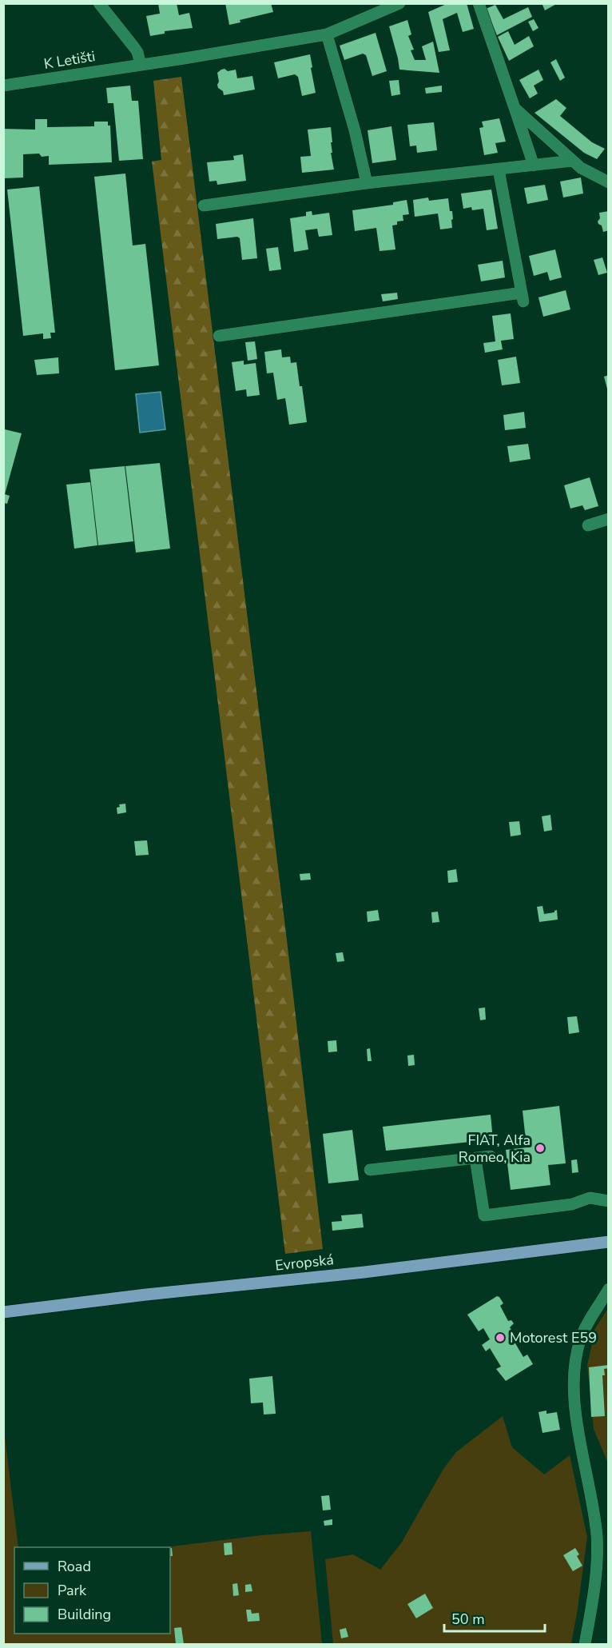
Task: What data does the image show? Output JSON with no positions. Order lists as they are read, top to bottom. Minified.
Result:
{"streets":{"main road":["Evropská"],"street":["K Letišti"]},"places":["FIAT, Alfa Romeo, Kia","Motorest E59"],"legend":["Road","Park","Building"],"scale_bar":"50 m"}
